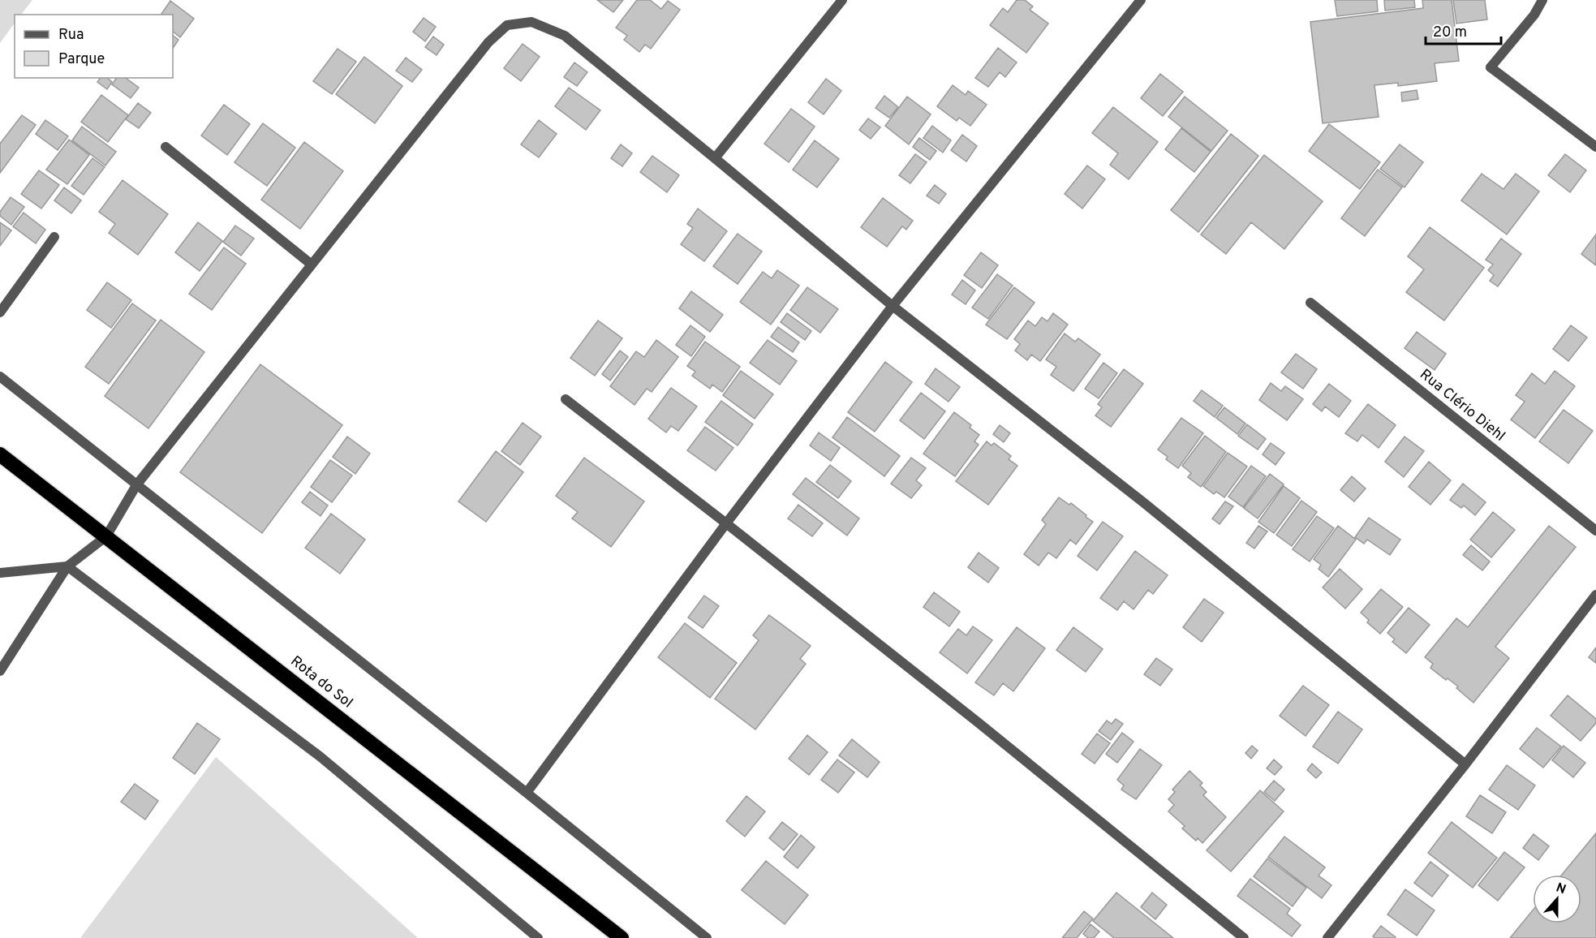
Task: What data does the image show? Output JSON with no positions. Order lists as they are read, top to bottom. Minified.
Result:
{"streets":{"highway":["Rota do Sol"],"street":["Rua Clério Diehl"]},"legend":["Rua","Parque"],"scale_bar":"20 m","north":"top"}
